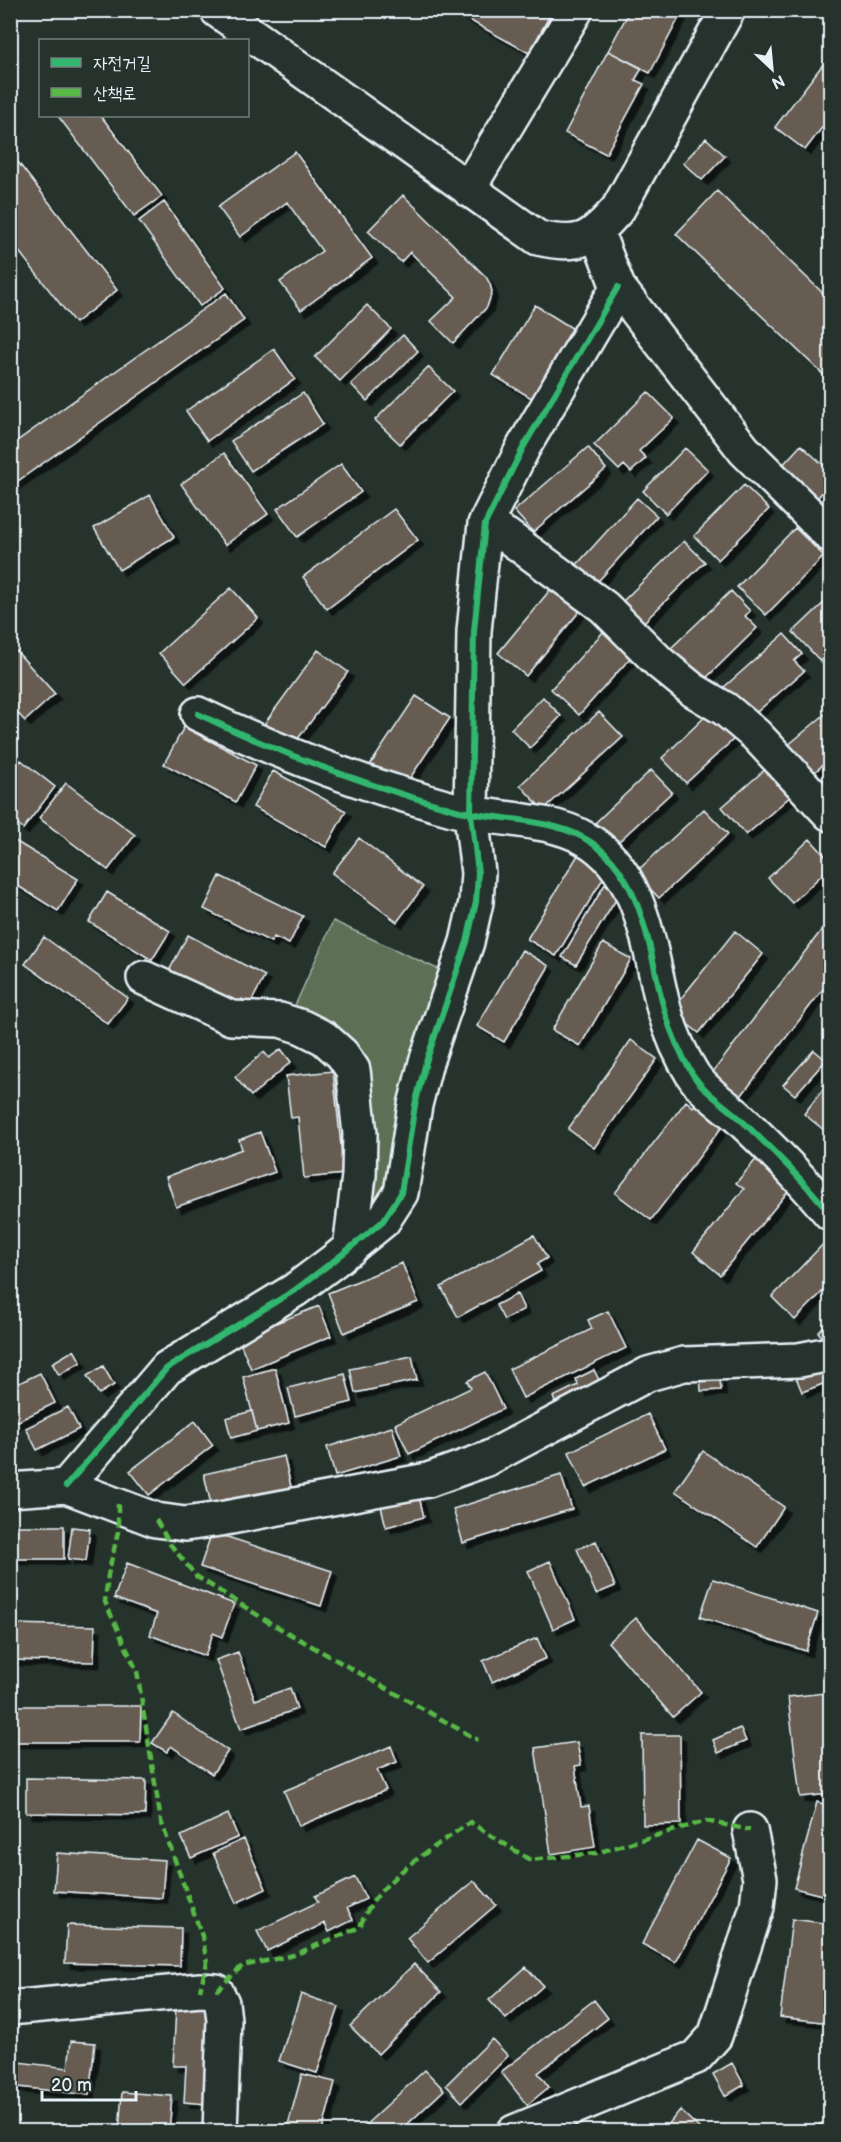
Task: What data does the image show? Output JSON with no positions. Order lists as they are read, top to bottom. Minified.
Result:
{"legend":["자전거길","산책로"],"scale_bar":"20 m","north":"bottom right"}
